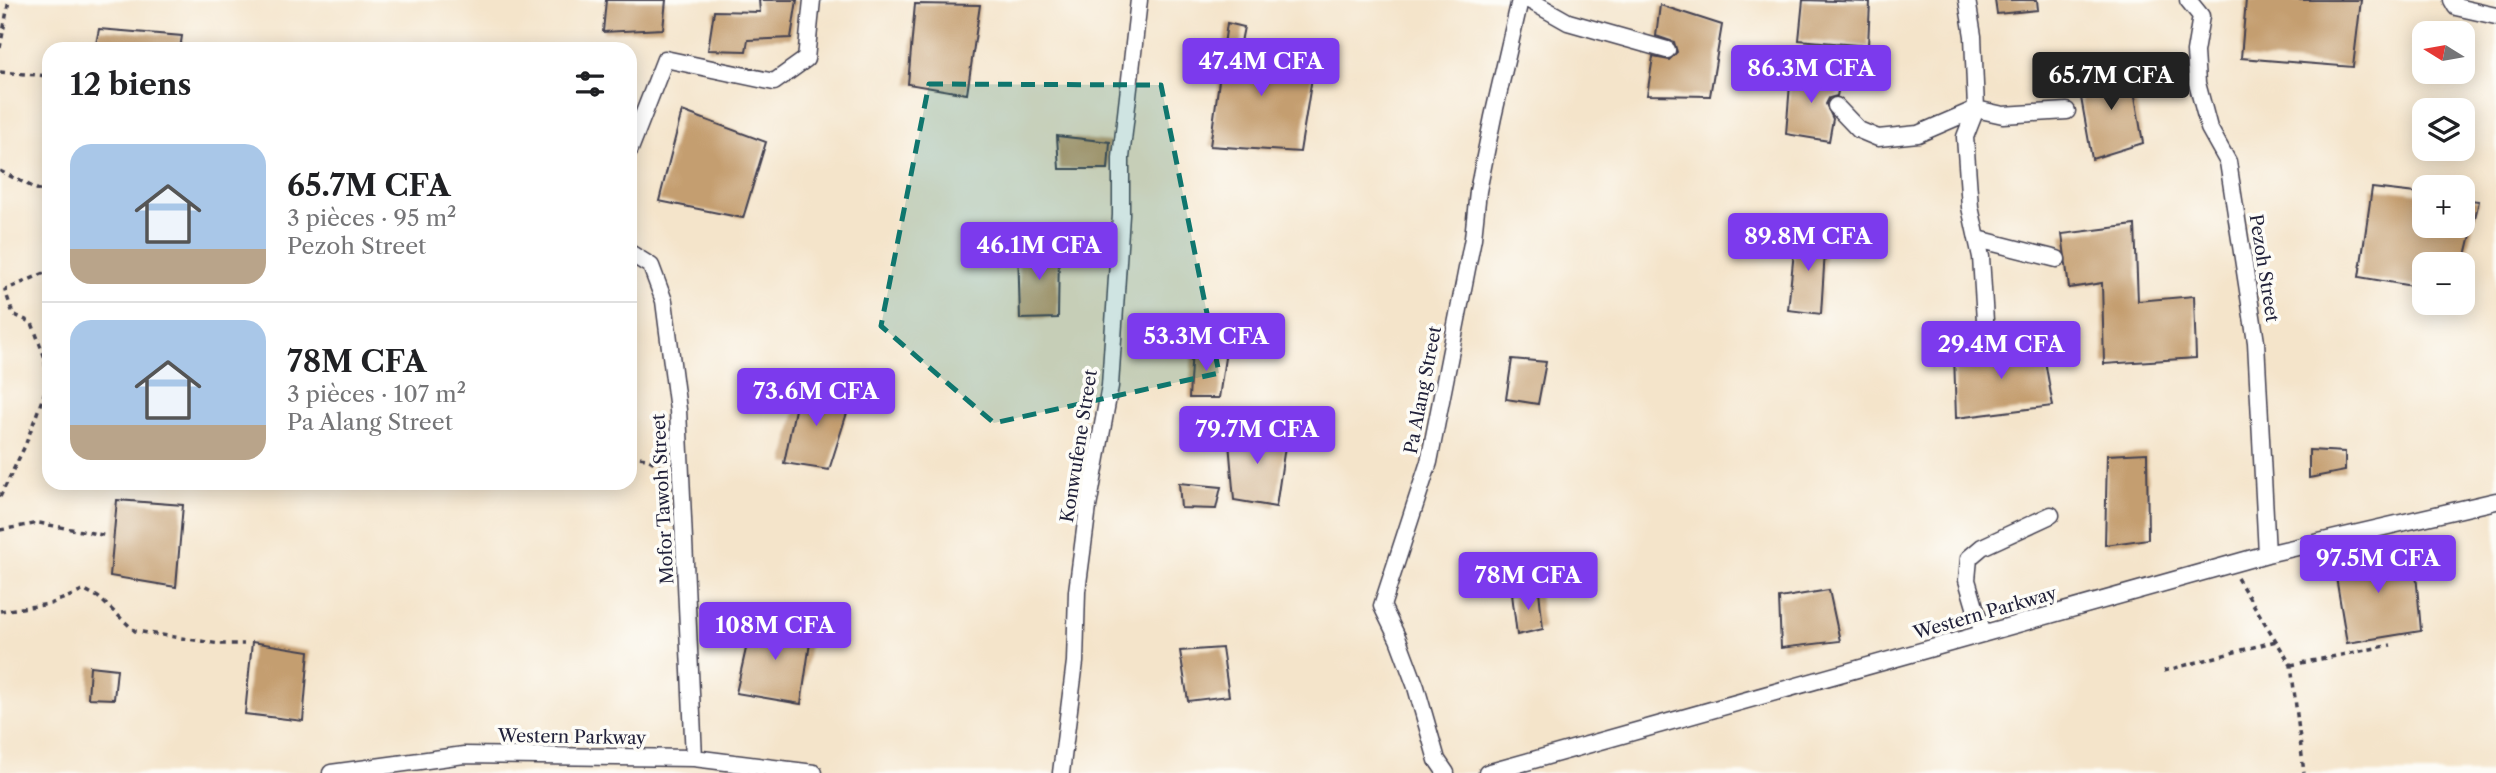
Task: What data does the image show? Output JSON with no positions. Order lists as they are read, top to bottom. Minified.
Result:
{"streets":{"street":["Pezoh Street","Pa Alang Street","Konwufene Street","Mofor Tawoh Street","Western Parkway"]},"crossings":[["Pezoh Street","Western Parkway"],["Mofor Tawoh Street","Western Parkway"]],"north":"left","page":{"map_buttons":["+","−"],"price":["47.4M CFA","86.3M CFA","65.7M CFA","89.8M CFA","46.1M CFA","53.3M CFA","29.4M CFA","73.6M CFA","79.7M CFA","97.5M CFA","78M CFA","108M CFA"],"heading":"12 biens","list":[{"name":"65.7M CFA","note":"3 pièces · 95 m² · Pezoh Street"},{"name":"78M CFA","note":"3 pièces · 107 m² · Pa Alang Street"}]}}
